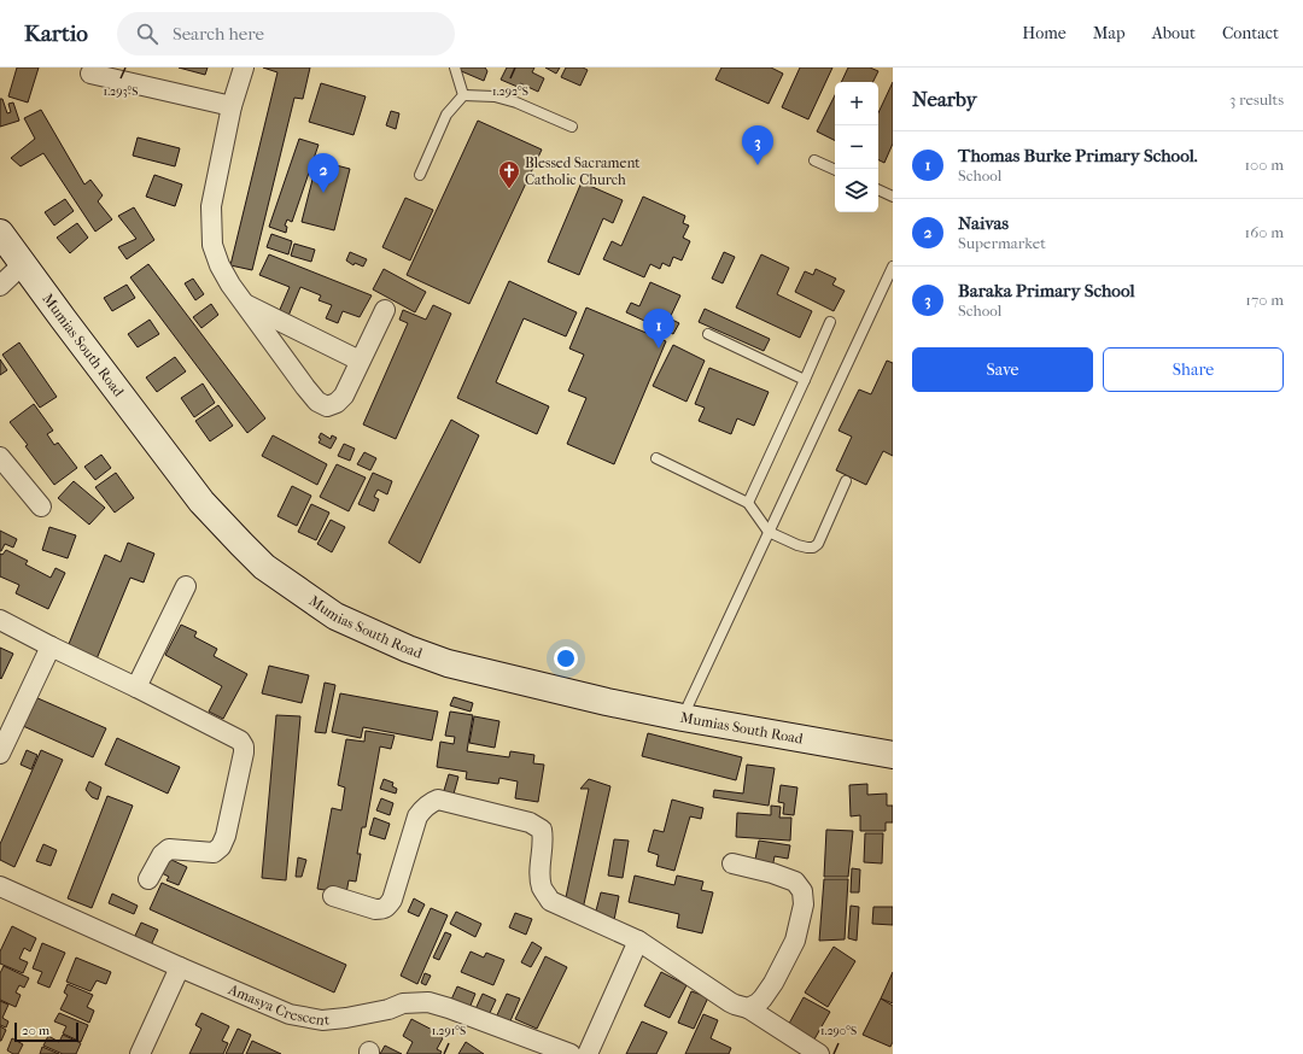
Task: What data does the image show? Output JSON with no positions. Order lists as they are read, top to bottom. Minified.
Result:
{"streets":{"main road":["Mumias South Road"],"street":["Amasya Crescent"]},"places":{"church":["Blessed Sacrament Catholic Church"]},"scale_bar":"20 m","page":{"header":"Kartio","search":"Search here","nav":["Home","Map","About","Contact"],"heading":["Nearby","3 results"],"map_buttons":["+","−"],"pins":["3","2","1"],"list":[{"mark":"1","name":"Thomas Burke Primary School.","note":"School","value":"100 m"},{"mark":"2","name":"Naivas","note":"Supermarket","value":"160 m"},{"mark":"3","name":"Baraka Primary School","note":"School","value":"170 m"}],"buttons":["Save","Share"],"scale":"20 m"},"coordinates":["1.293°S","1.292°S","1.290°S","1.291°S"]}
